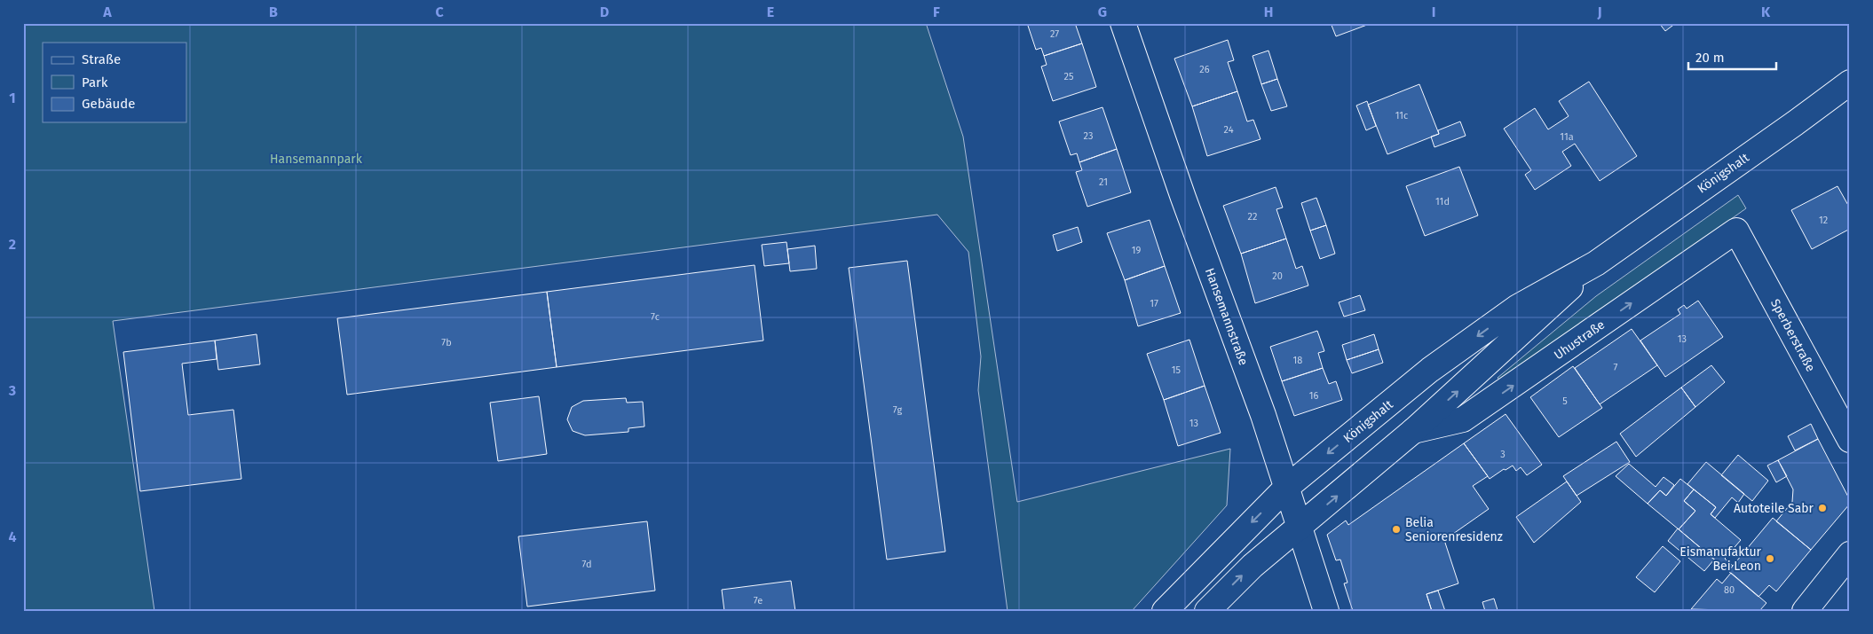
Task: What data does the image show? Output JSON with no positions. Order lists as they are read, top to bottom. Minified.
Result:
{"streets":{"main road":["Königshalt","Hansemannstraße","Sperberstraße","Uhustraße"]},"crossings":[["Königshalt","Hansemannstraße"],["Königshalt","Uhustraße"],["Sperberstraße","Uhustraße"]],"one_way":["Uhustraße"],"parks":["Hansemannpark"],"places":["Autoteile Sabr","Belia Seniorenresidenz","Eismanufaktur Bei Leon"],"house_numbers":["27","26","25","11c","24","23","11a","21","11d","22","12","19","20","17","7c","13","7b","18","7","15","16","5","7g","13","3","7d","80","7e"],"legend":["Straße","Park","Gebäude"],"scale_bar":"20 m","grid":{"columns":["A","B","C","D","E","F","G","H","I","J","K"],"rows":["1","2","3","4"]}}
